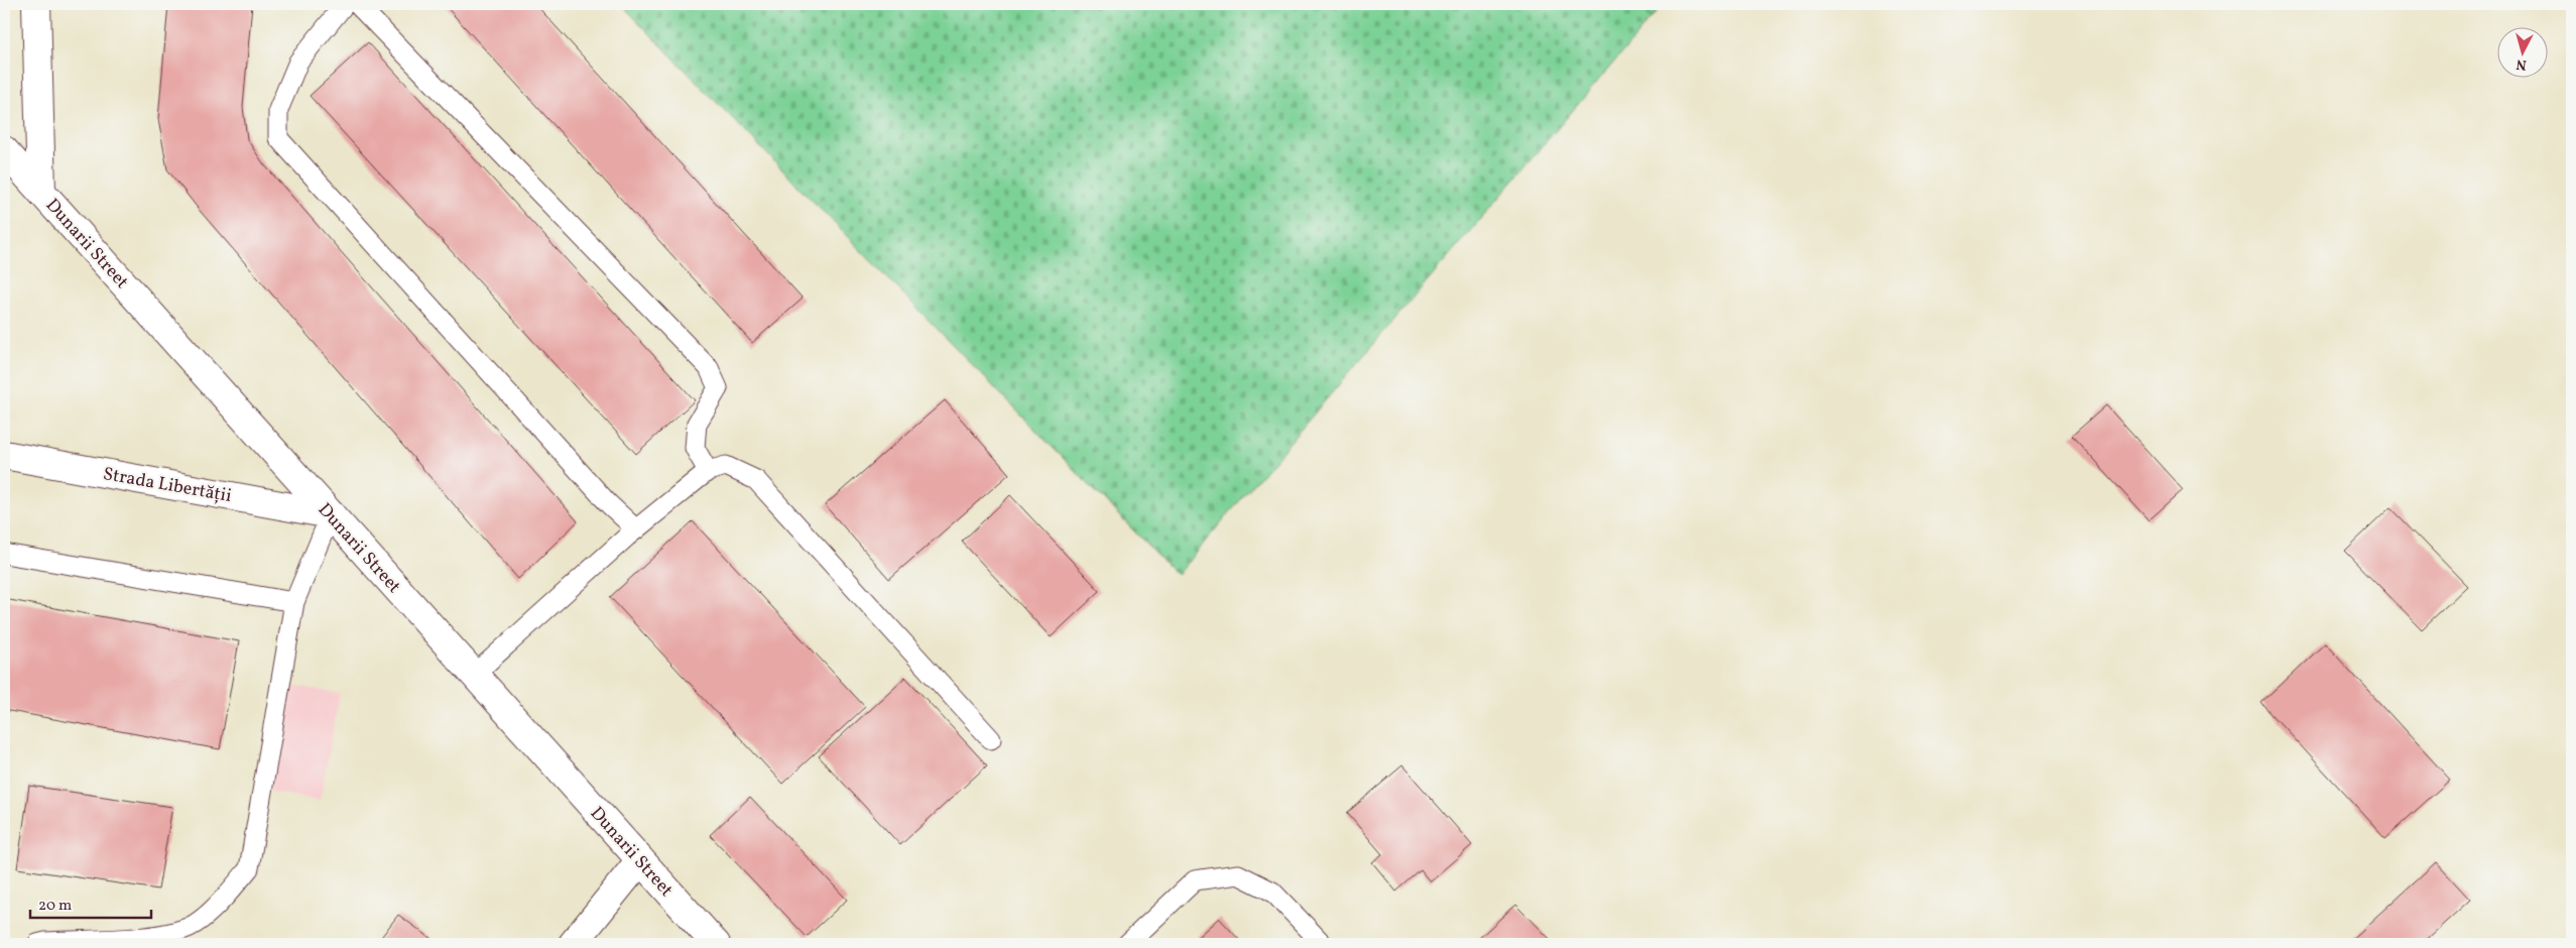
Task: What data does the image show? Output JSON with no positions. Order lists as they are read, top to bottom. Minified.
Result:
{"streets":{"main road":["Dunarii Street","Strada Libertății"]},"crossings":[["Dunarii Street","Strada Libertății"]],"scale_bar":"20 m","north":"bottom"}
